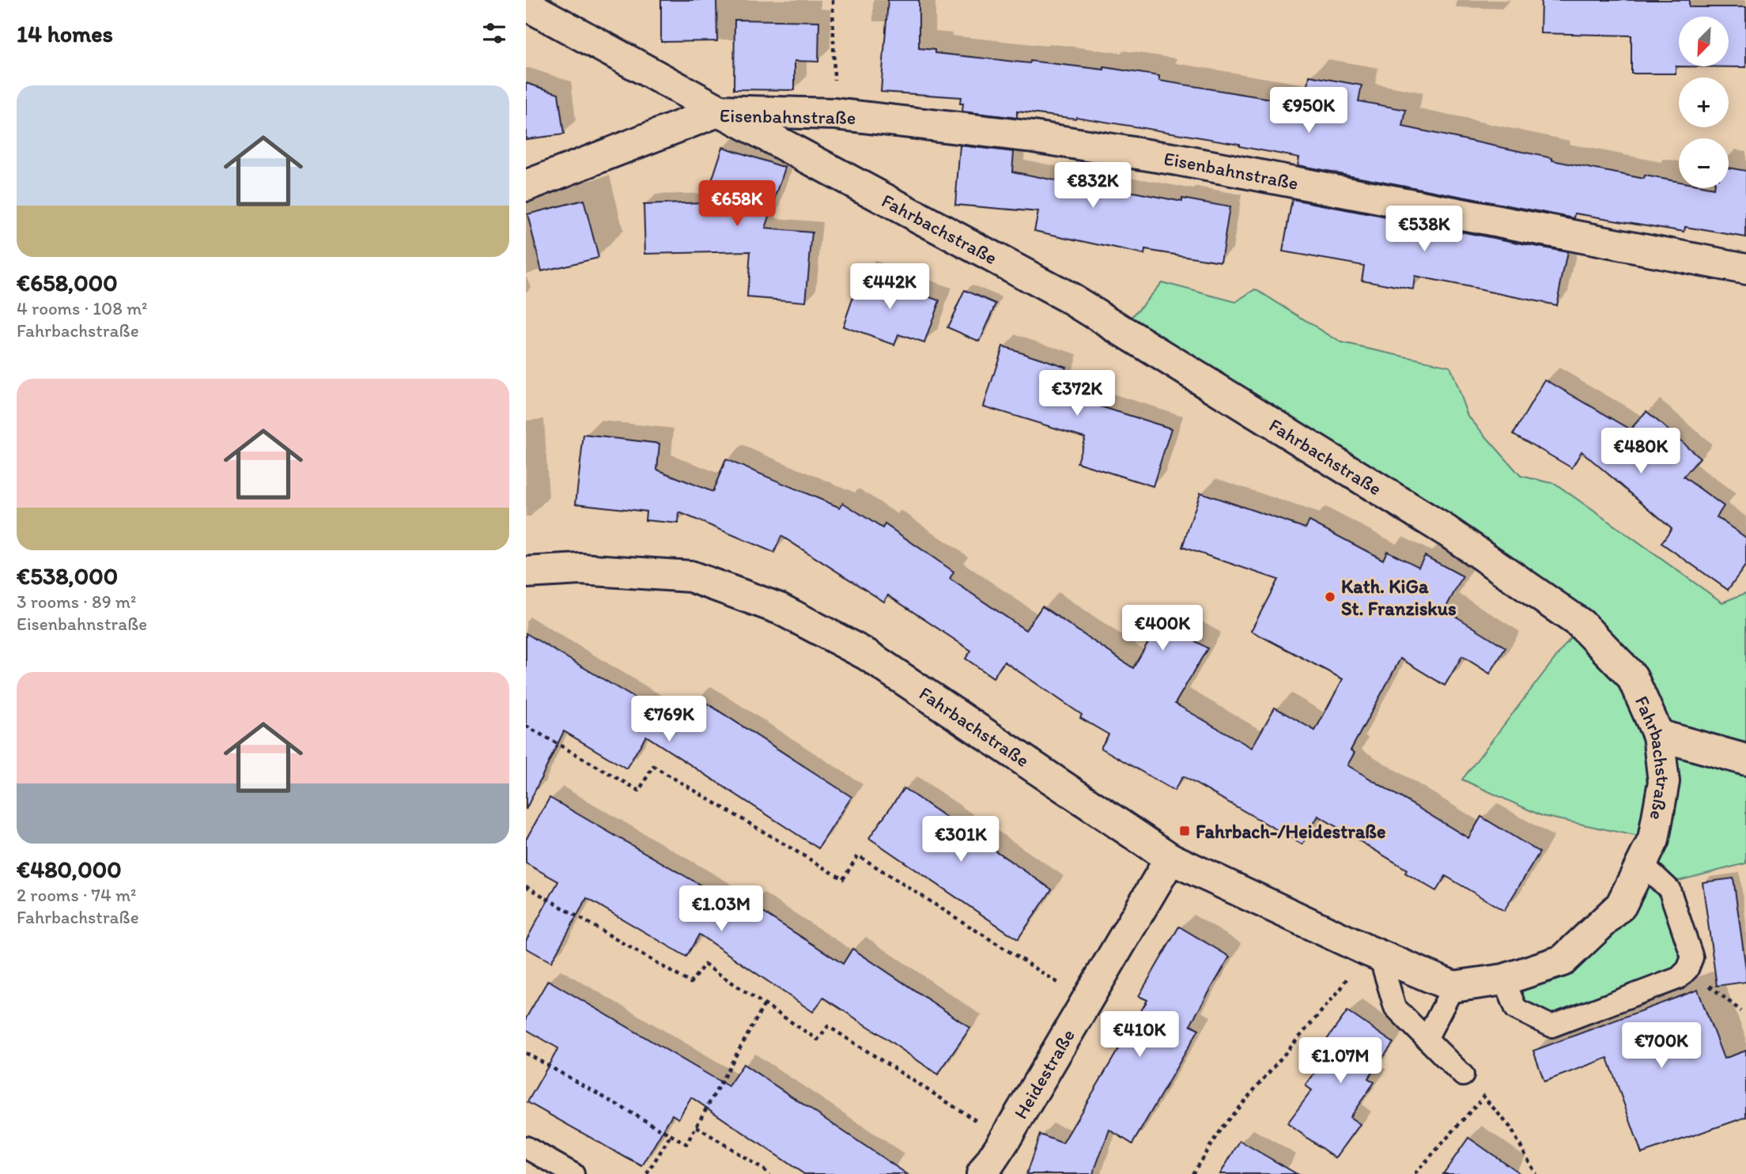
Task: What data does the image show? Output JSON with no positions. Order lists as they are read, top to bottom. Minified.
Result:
{"streets":{"street":["Eisenbahnstraße","Fahrbachstraße","Heidestraße"]},"crossings":[["Eisenbahnstraße","Fahrbachstraße"],["Fahrbachstraße","Heidestraße"]],"places":{"other":["Kath. KiGa St. Franziskus"],"transit":["Fahrbach-/Heidestraße"]},"north":"bottom left","page":{"heading":"14 homes","map_buttons":["+","−"],"list":[{"name":"€658,000","note":"4 rooms · 108 m² · Fahrbachstraße"},{"name":"€538,000","note":"3 rooms · 89 m² · Eisenbahnstraße"},{"name":"€480,000","note":"2 rooms · 74 m² · Fahrbachstraße"}],"price":["€950K","€832K","€658K","€538K","€442K","€372K","€480K","€400K","€769K","€301K","€1.03M","€410K","€700K","€1.07M"]}}
